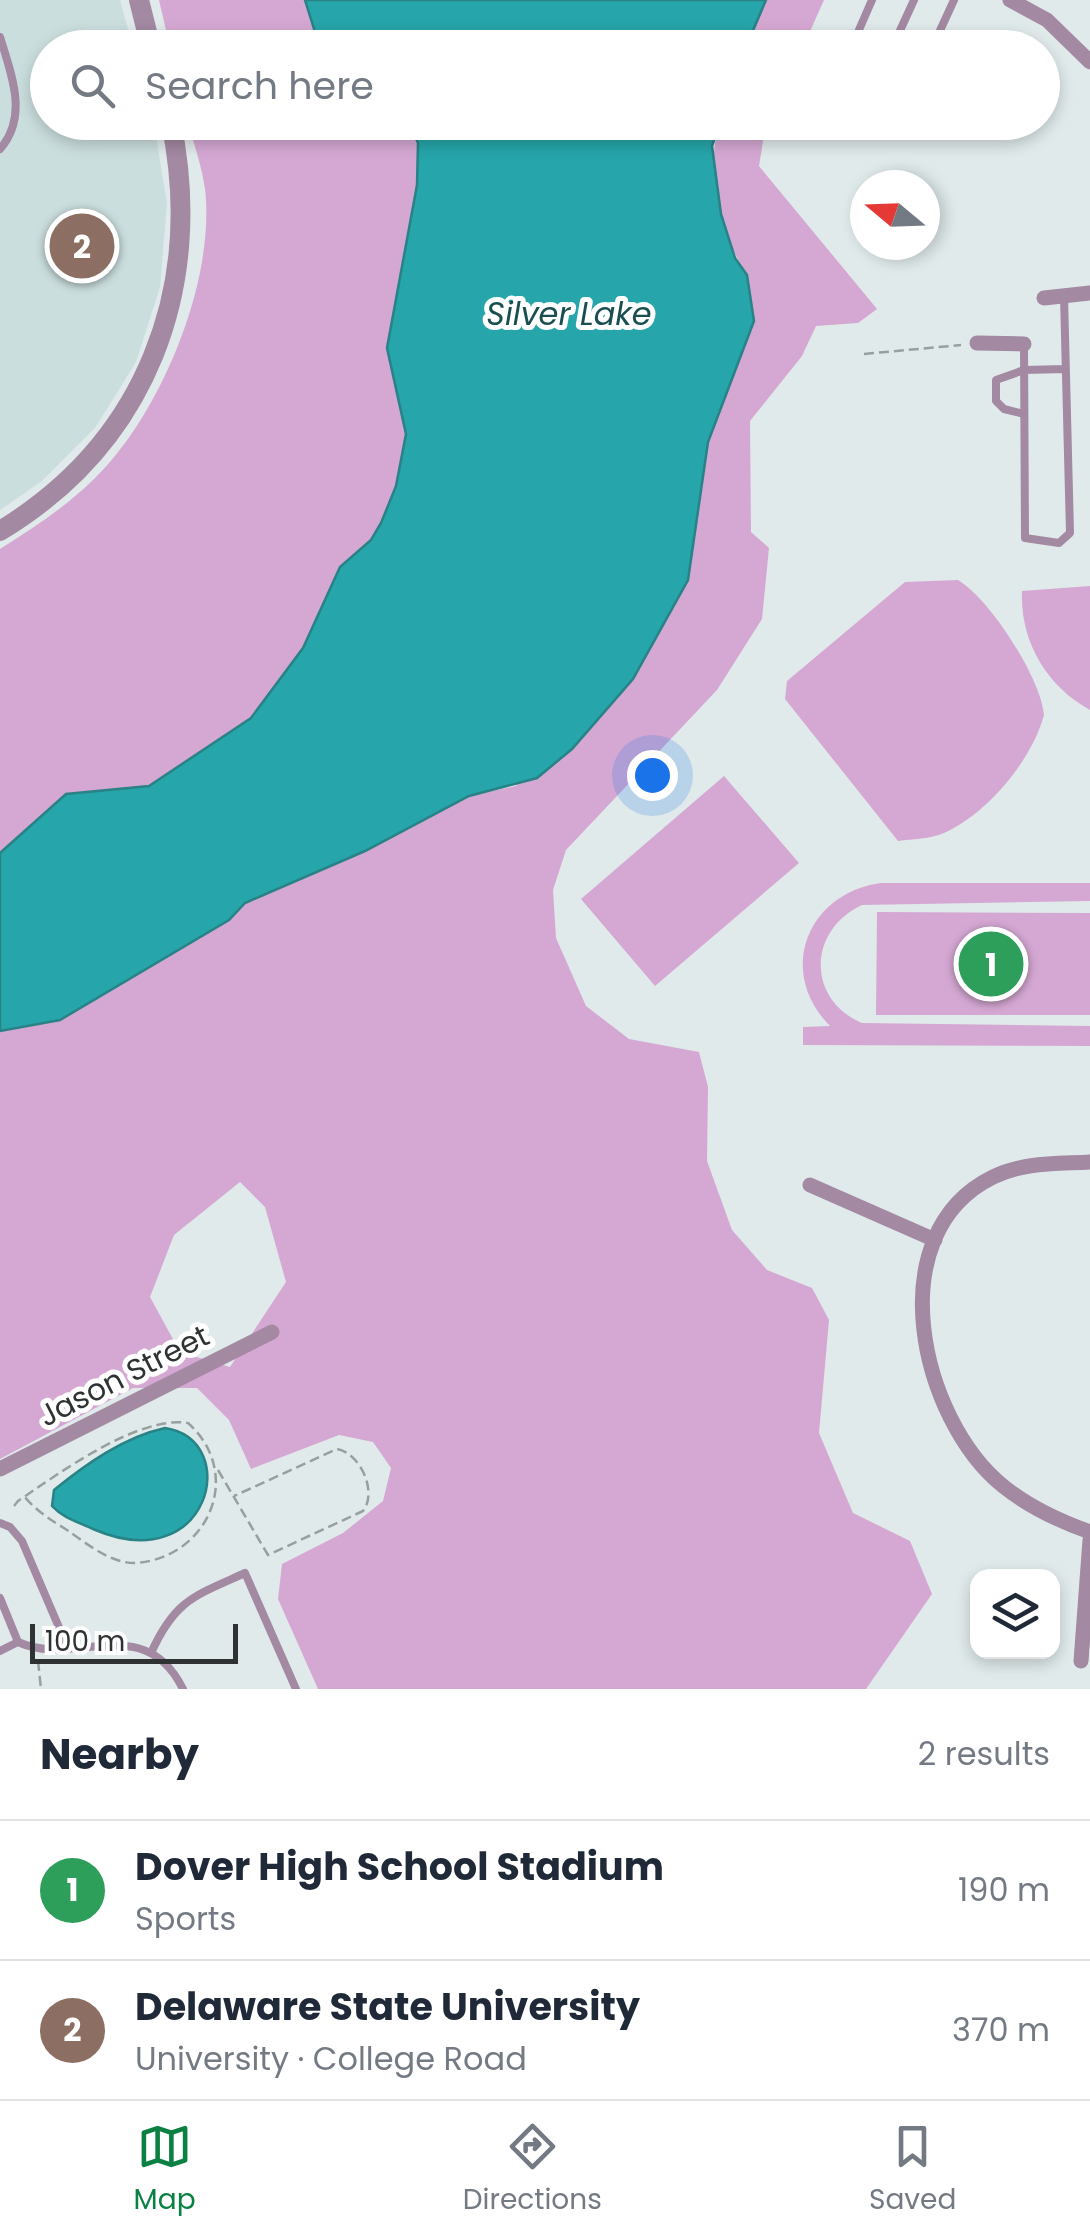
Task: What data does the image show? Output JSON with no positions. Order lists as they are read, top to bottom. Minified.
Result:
{"streets":{"street":["Jason Street"]},"water":["Silver Lake"],"scale_bar":"100 m","north":"left","page":{"search":"Search here","pins":["2","1"],"scale":"100 m","heading":["Nearby","2 results"],"list":[{"mark":"1","name":"Dover High School Stadium","note":"Sports","value":"190 m"},{"mark":"2","name":"Delaware State University","note":"University · College Road","value":"370 m"}],"nav":["Map","Directions","Saved"]}}
